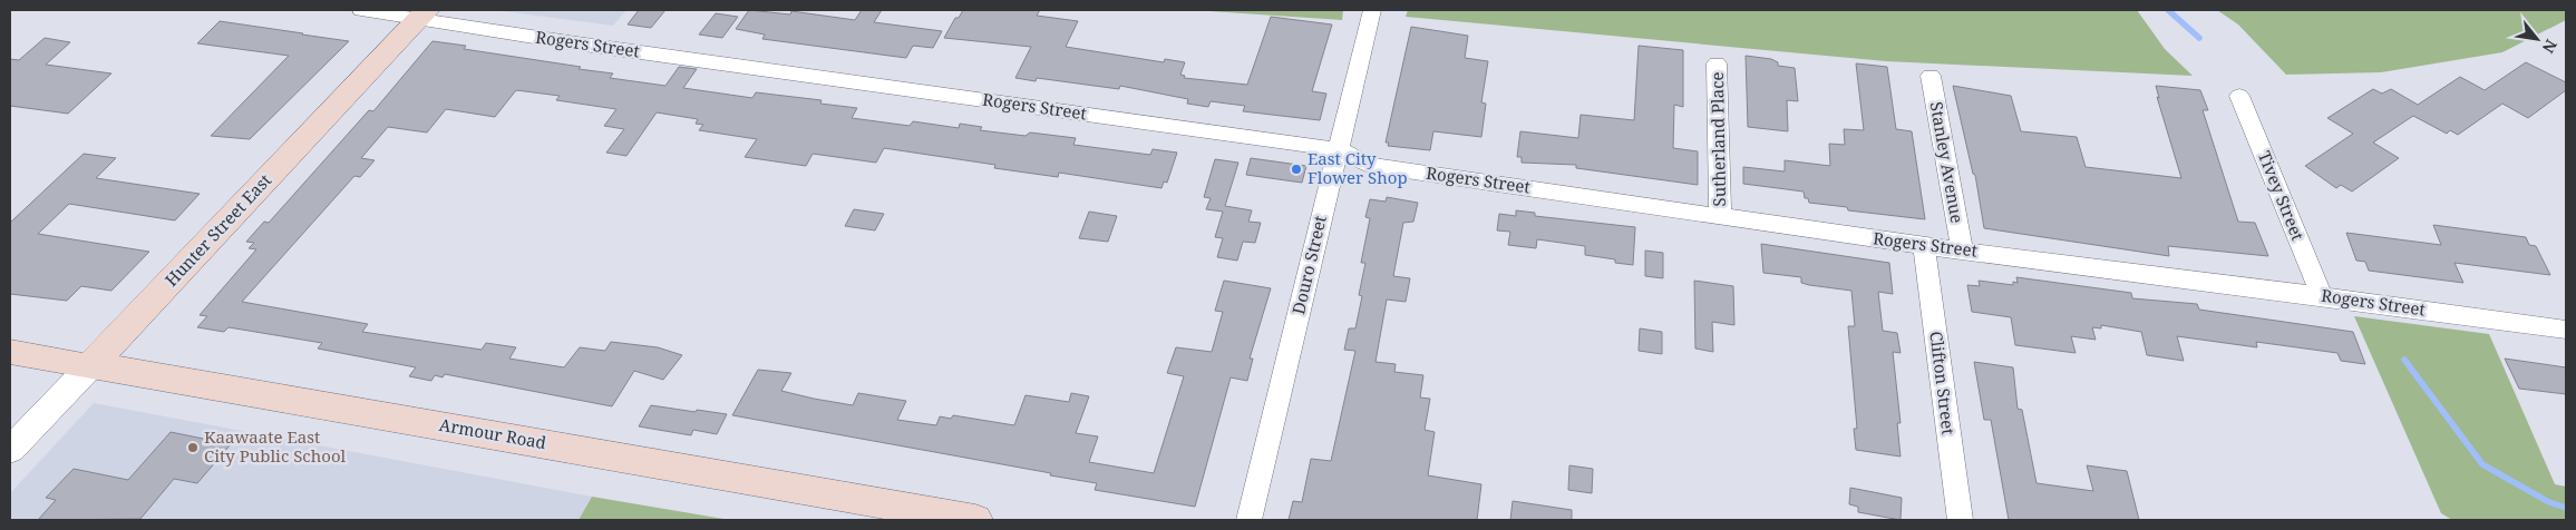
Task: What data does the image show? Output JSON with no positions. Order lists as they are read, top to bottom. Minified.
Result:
{"streets":{"main road":["Hunter Street East","Armour Road"],"street":["Rogers Street","Sutherland Place","Stanley Avenue","Tivey Street","Douro Street","Clifton Street"]},"crossings":[["Rogers Street","Sutherland Place"],["Rogers Street","Stanley Avenue"],["Rogers Street","Tivey Street"],["Rogers Street","Hunter Street East"],["Rogers Street","Douro Street"],["Rogers Street","Clifton Street"],["Hunter Street East","Armour Road"]],"places":["East City Flower Shop","Kaawaate East City Public School"],"north":"bottom right"}
